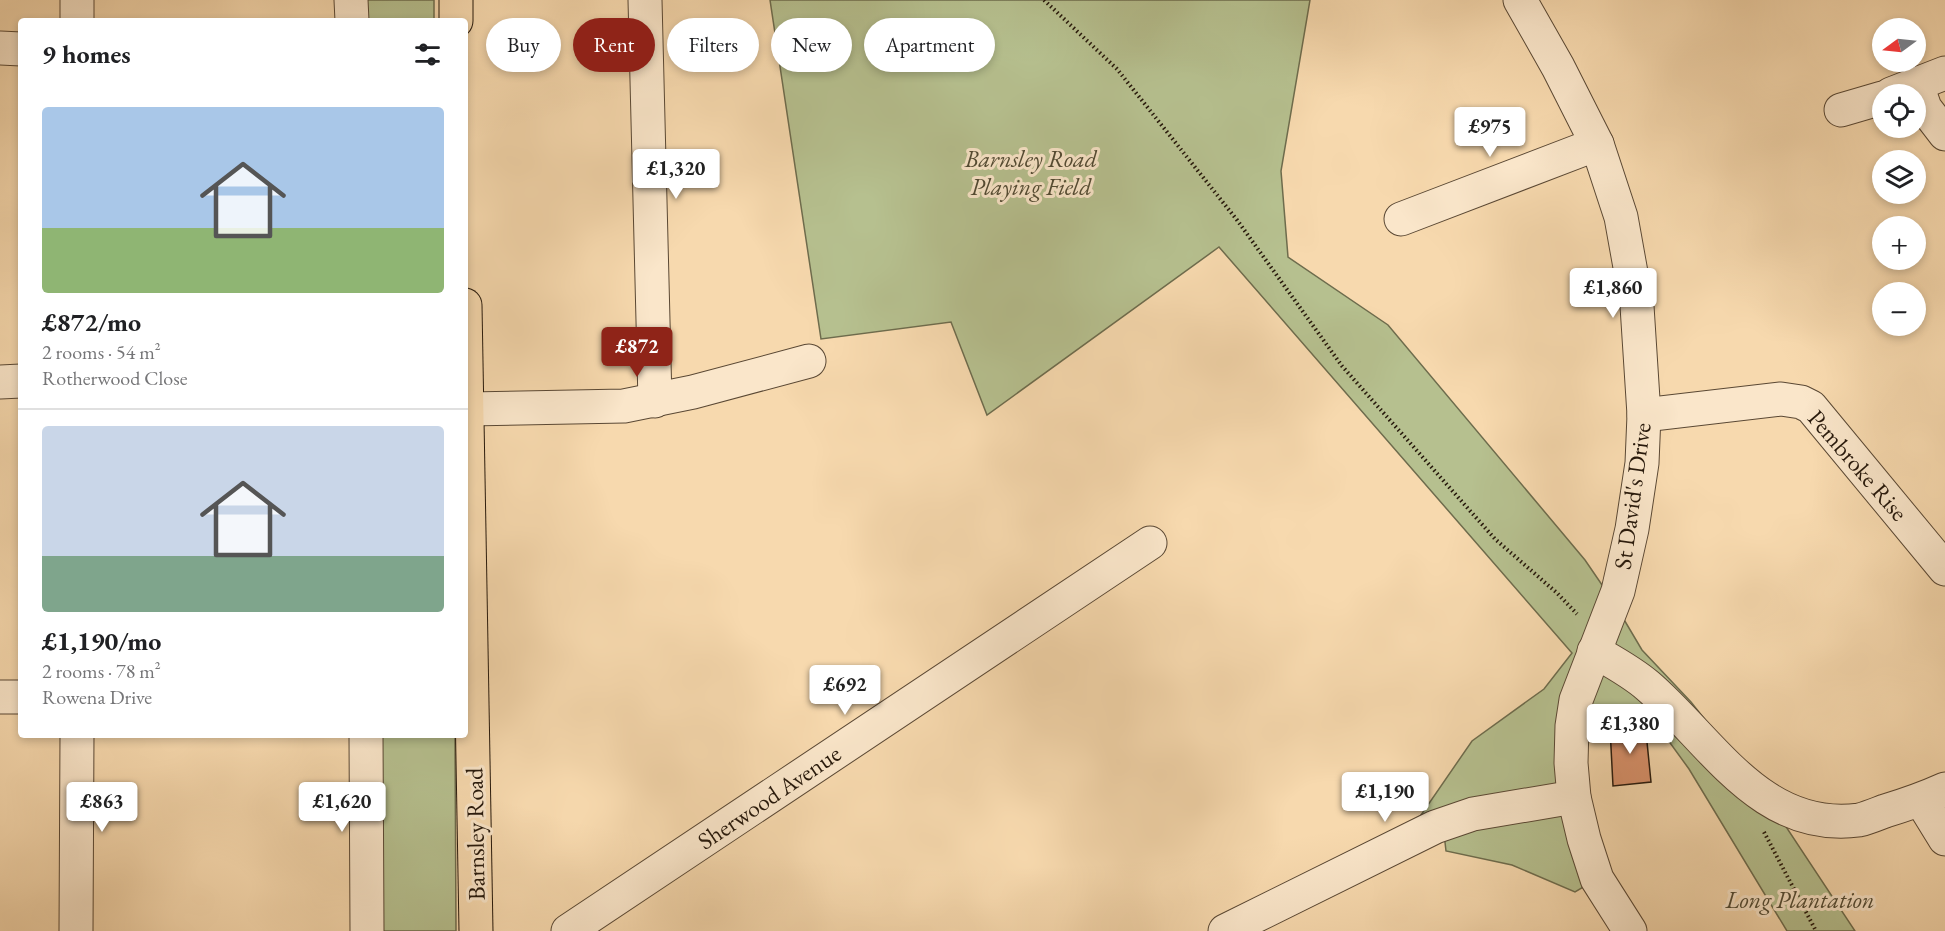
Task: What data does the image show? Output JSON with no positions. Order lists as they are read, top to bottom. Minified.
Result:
{"streets":{"highway":["Barnsley Road"],"street":["Pembroke Rise","St David's Drive","Sherwood Avenue"]},"crossings":[["Pembroke Rise","St David's Drive"]],"parks":["Barnsley Road Playing Field","Long Plantation"],"north":"left","page":{"map_buttons":["+","−"],"chip":["Buy","Rent","Filters","New","Apartment"],"heading":"9 homes","list":[{"name":"£872/mo","note":"2 rooms · 54 m² · Rotherwood Close"},{"name":"£1,190/mo","note":"2 rooms · 78 m² · Rowena Drive"}],"price":["£975","£1,320","£1,860","£872","£692","£1,380","£1,190","£863","£1,620"]}}
